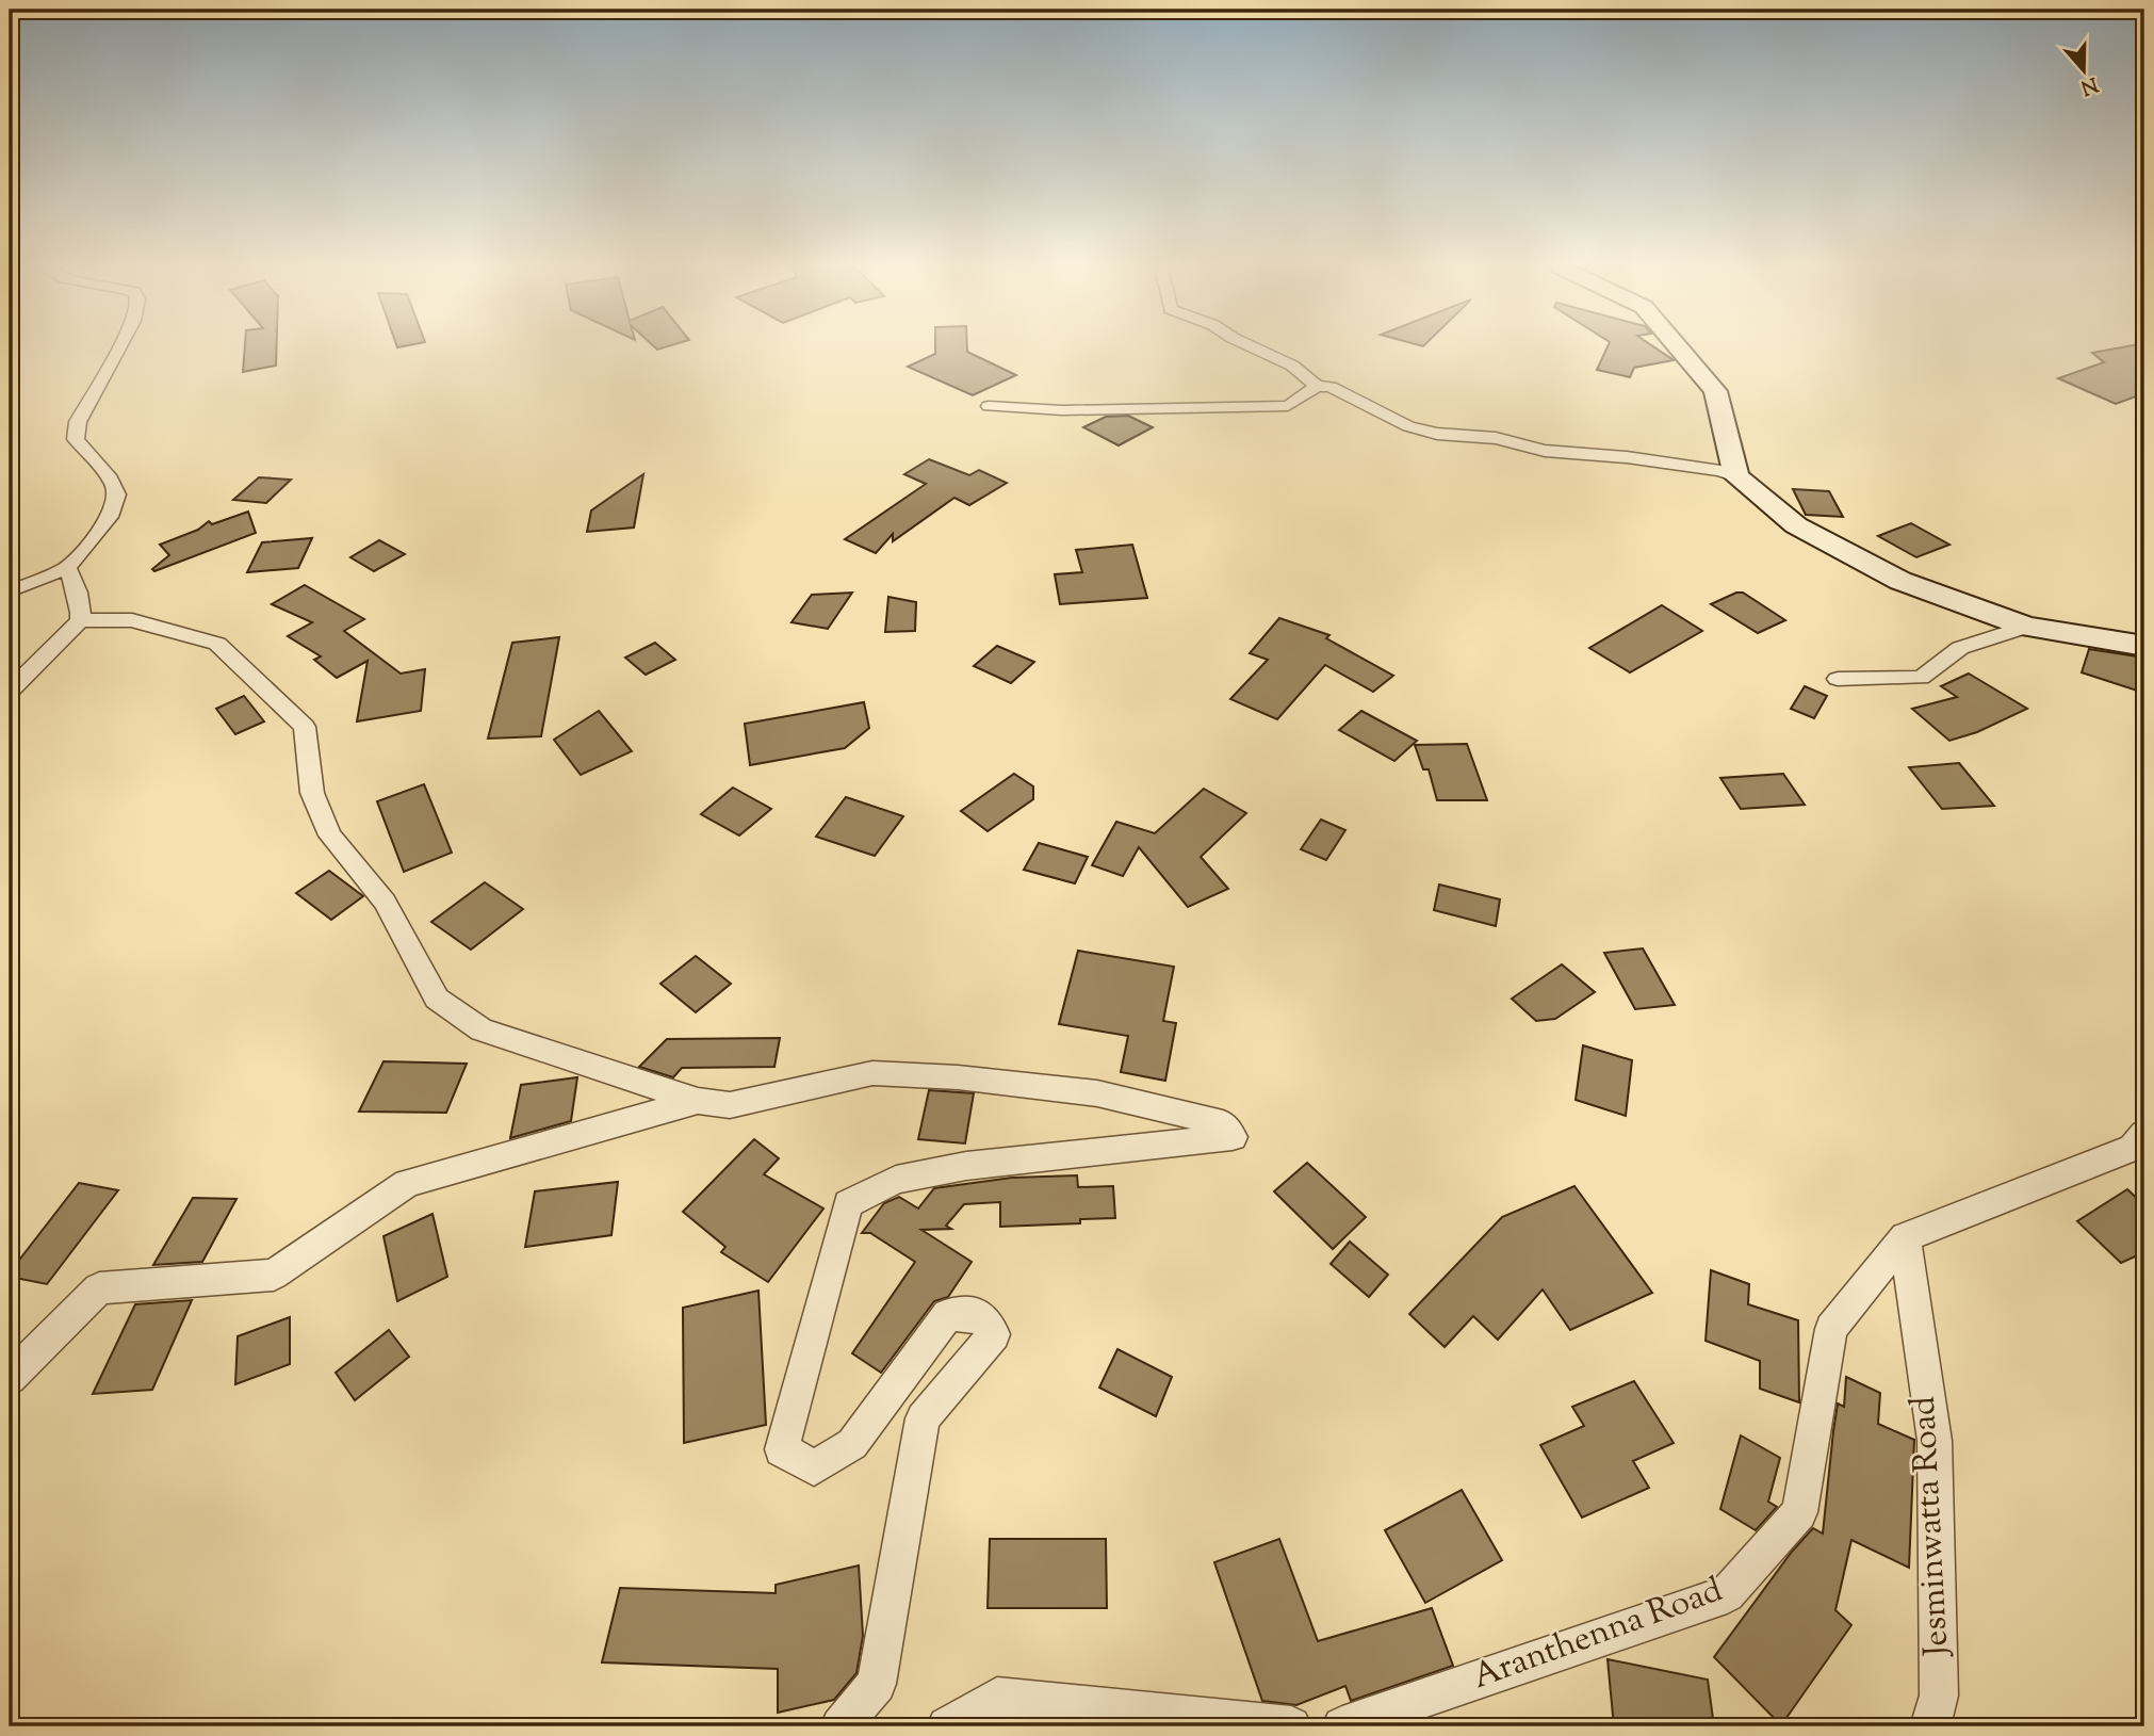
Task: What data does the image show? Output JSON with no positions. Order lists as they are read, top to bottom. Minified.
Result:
{"streets":{"street":["Jesminwatta Road","Aranthenna Road"]},"crossings":[["Jesminwatta Road","Aranthenna Road"]],"north":"bottom"}
